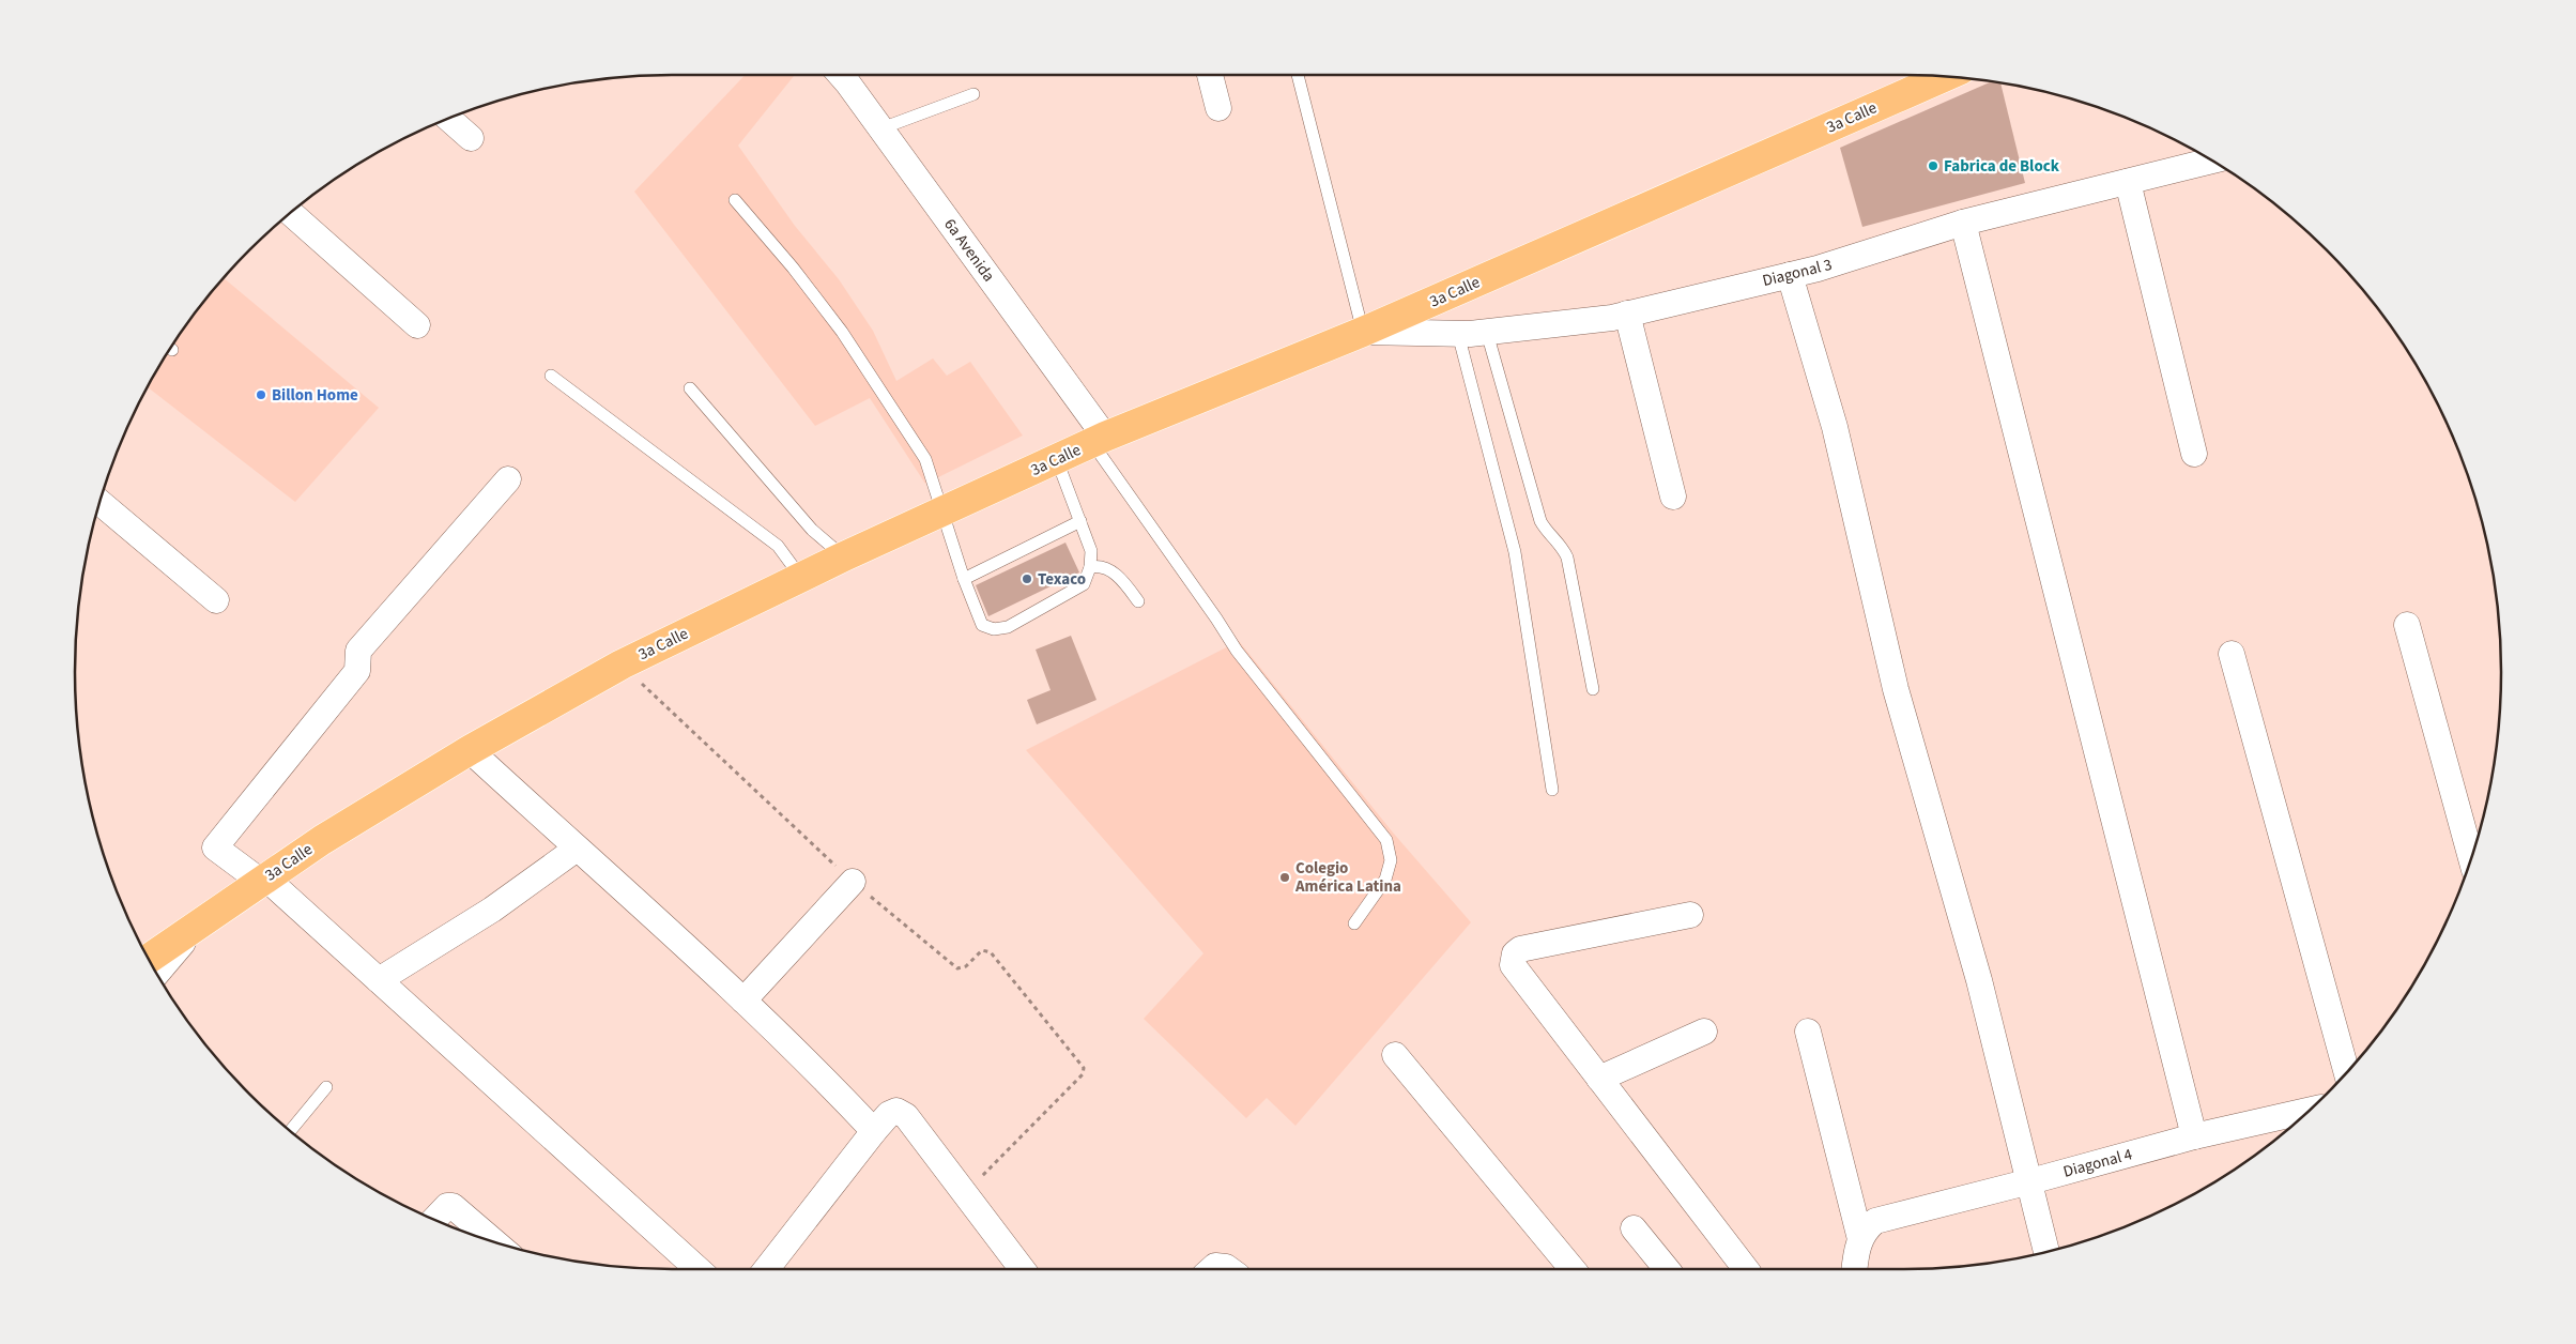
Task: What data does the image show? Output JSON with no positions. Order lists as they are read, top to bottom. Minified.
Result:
{"streets":{"main road":["3a Calle"],"street":["6a Avenida","Diagonal 3","Diagonal 4"]},"crossings":[["3a Calle","6a Avenida"],["3a Calle","Diagonal 3"]],"places":["Fabrica de Block","Billon Home","Texaco","Colegio América Latina"]}
